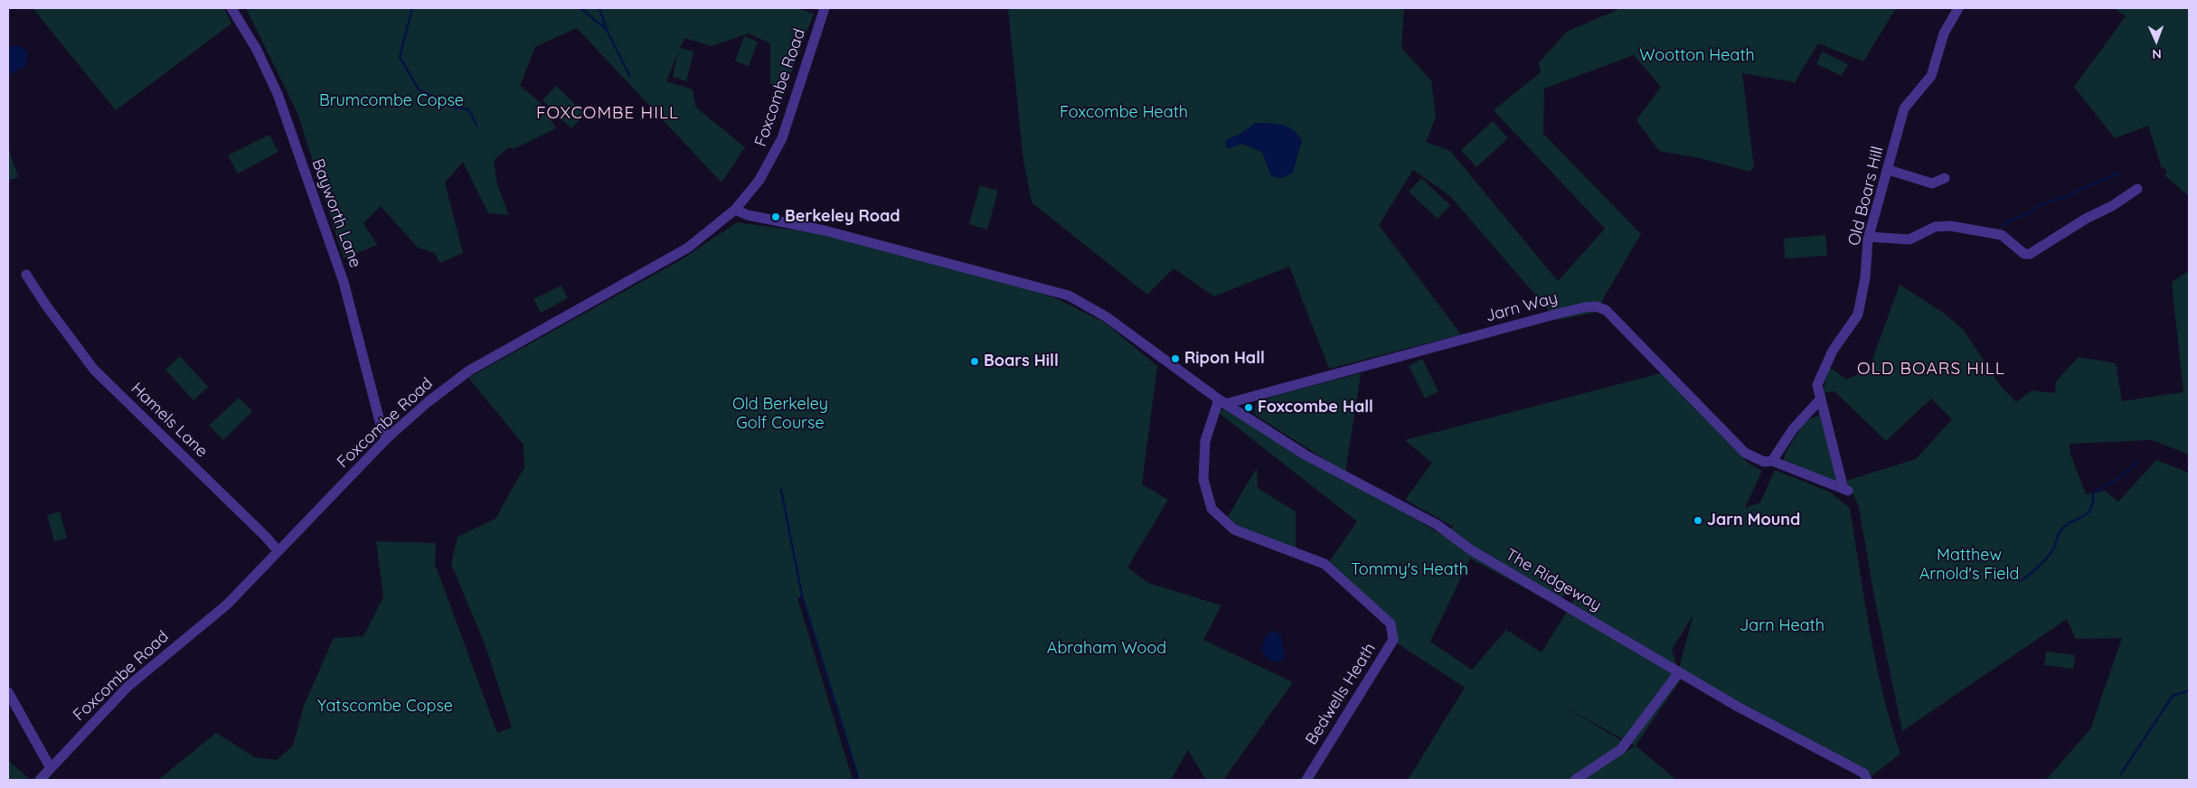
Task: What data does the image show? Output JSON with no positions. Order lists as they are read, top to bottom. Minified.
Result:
{"streets":{"street":["Foxcombe Road","Old Boars Hill","Bayworth Lane","Jarn Way","Hamels Lane","The Ridgeway","Bedwells Heath"]},"crossings":[["Foxcombe Road","Bayworth Lane"],["Foxcombe Road","Hamels Lane"],["Old Boars Hill","Jarn Way"],["Jarn Way","The Ridgeway"],["Jarn Way","Bedwells Heath"],["The Ridgeway","Bedwells Heath"]],"districts":["FOXCOMBE HILL","OLD BOARS HILL"],"parks":["Wootton Heath","Brumcombe Copse","Foxcombe Heath","Old Berkeley Golf Course","Matthew Arnold's Field","Tommy's Heath","Jarn Heath","Abraham Wood","Yatscombe Copse"],"places":["Berkeley Road","Ripon Hall","Boars Hill","Foxcombe Hall","Jarn Mound"],"north":"bottom"}
